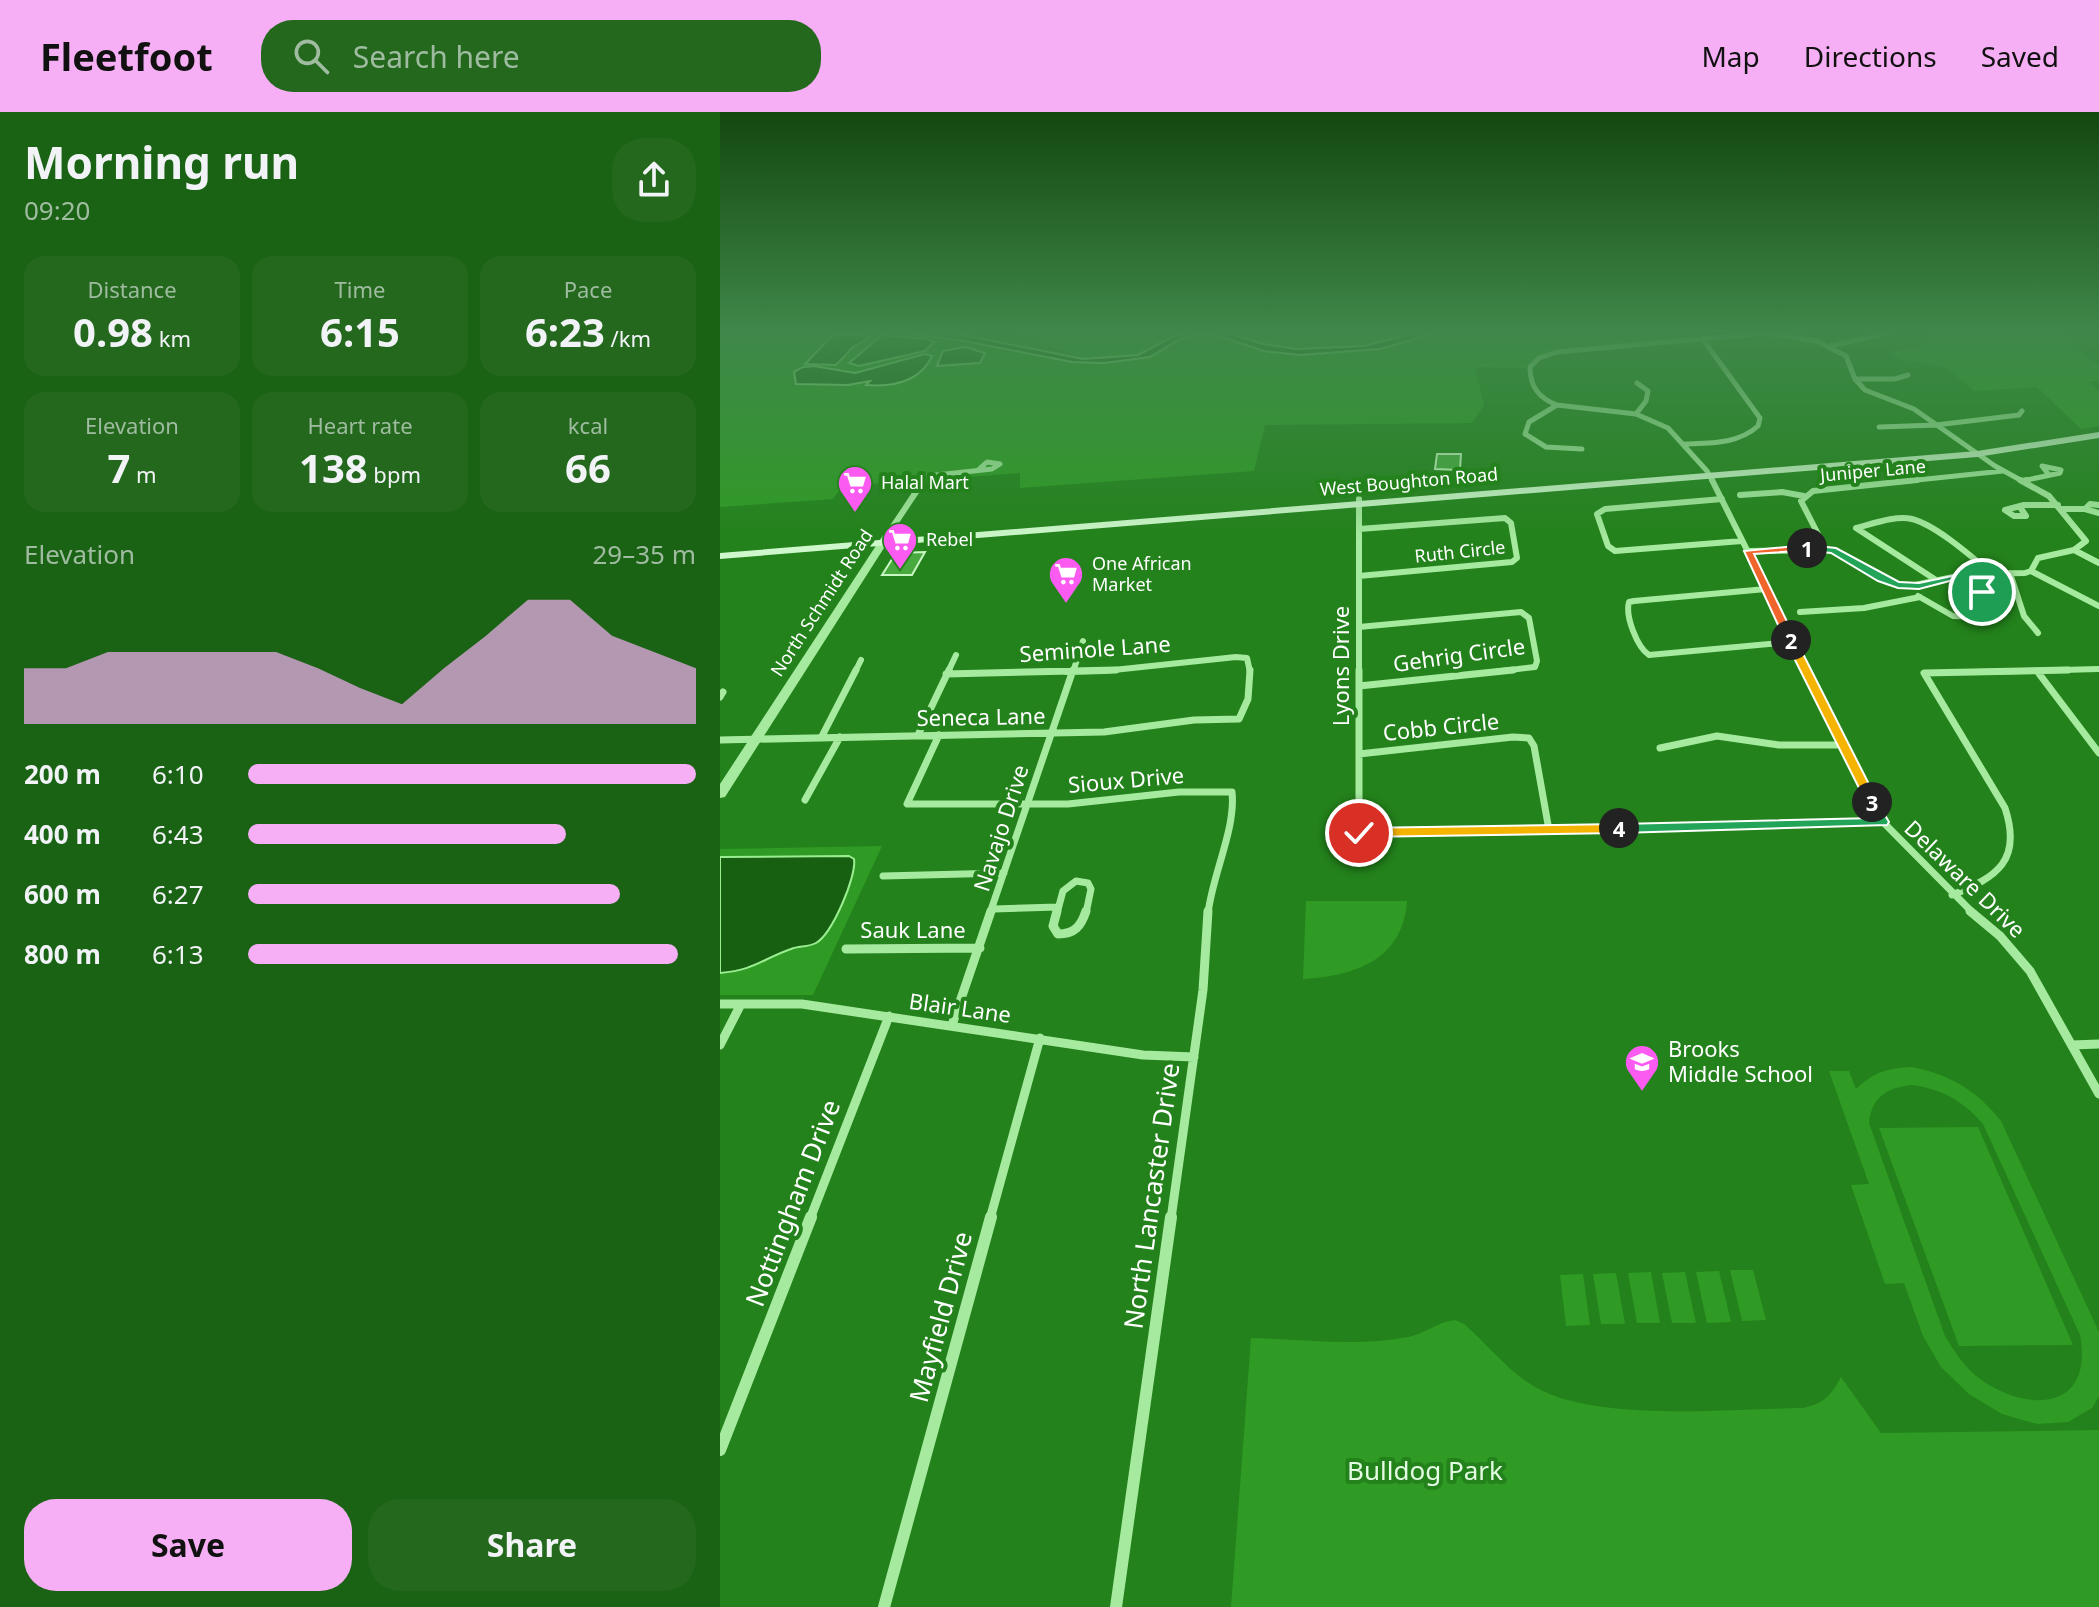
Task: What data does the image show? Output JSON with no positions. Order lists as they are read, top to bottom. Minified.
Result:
{"streets":{"main road":["West Boughton Road"],"street":["Juniper Lane","Ruth Circle","North Schmidt Road","Seminole Lane","Gehrig Circle","Lyons Drive","Seneca Lane","Cobb Circle","Sioux Drive","Navajo Drive","Delaware Drive","Sauk Lane","Blair Lane","North Lancaster Drive","Nottingham Drive","Mayfield Drive"]},"crossings":[["West Boughton Road","North Schmidt Road"],["West Boughton Road","Lyons Drive"],["West Boughton Road","Delaware Drive"],["Ruth Circle","Lyons Drive"],["North Schmidt Road","Seneca Lane"],["Seminole Lane","Seneca Lane"],["Seminole Lane","Navajo Drive"],["Gehrig Circle","Lyons Drive"],["Lyons Drive","Cobb Circle"],["Seneca Lane","Sioux Drive"],["Seneca Lane","Navajo Drive"],["Sioux Drive","Navajo Drive"],["Sioux Drive","North Lancaster Drive"],["Navajo Drive","Sauk Lane"],["Navajo Drive","Blair Lane"],["Blair Lane","North Lancaster Drive"],["Blair Lane","Nottingham Drive"],["Blair Lane","Mayfield Drive"]],"parks":["Bulldog Park"],"places":{"supermarket":["Halal Mart","Rebel","One African Market"],"school or university":["Brooks Middle School"]},"page":{"header":"Fleetfoot","search":"Search here","nav":["Map","Directions","Saved"],"heading":["Morning run","09:20"],"stats":[["Distance","0.98 km"],["Time","6:15"],["Pace","6:23 /km"],["Elevation","7 m"],["Heart rate","138 bpm"],["kcal","66"]],"chart":["Elevation","29–35 m"],"pins":["1","2","3","4"],"list":[{"name":"200 m","note":"6:10"},{"name":"400 m","note":"6:43"},{"name":"600 m","note":"6:27"},{"name":"800 m","note":"6:13"}],"buttons":["Save","Share"]}}
